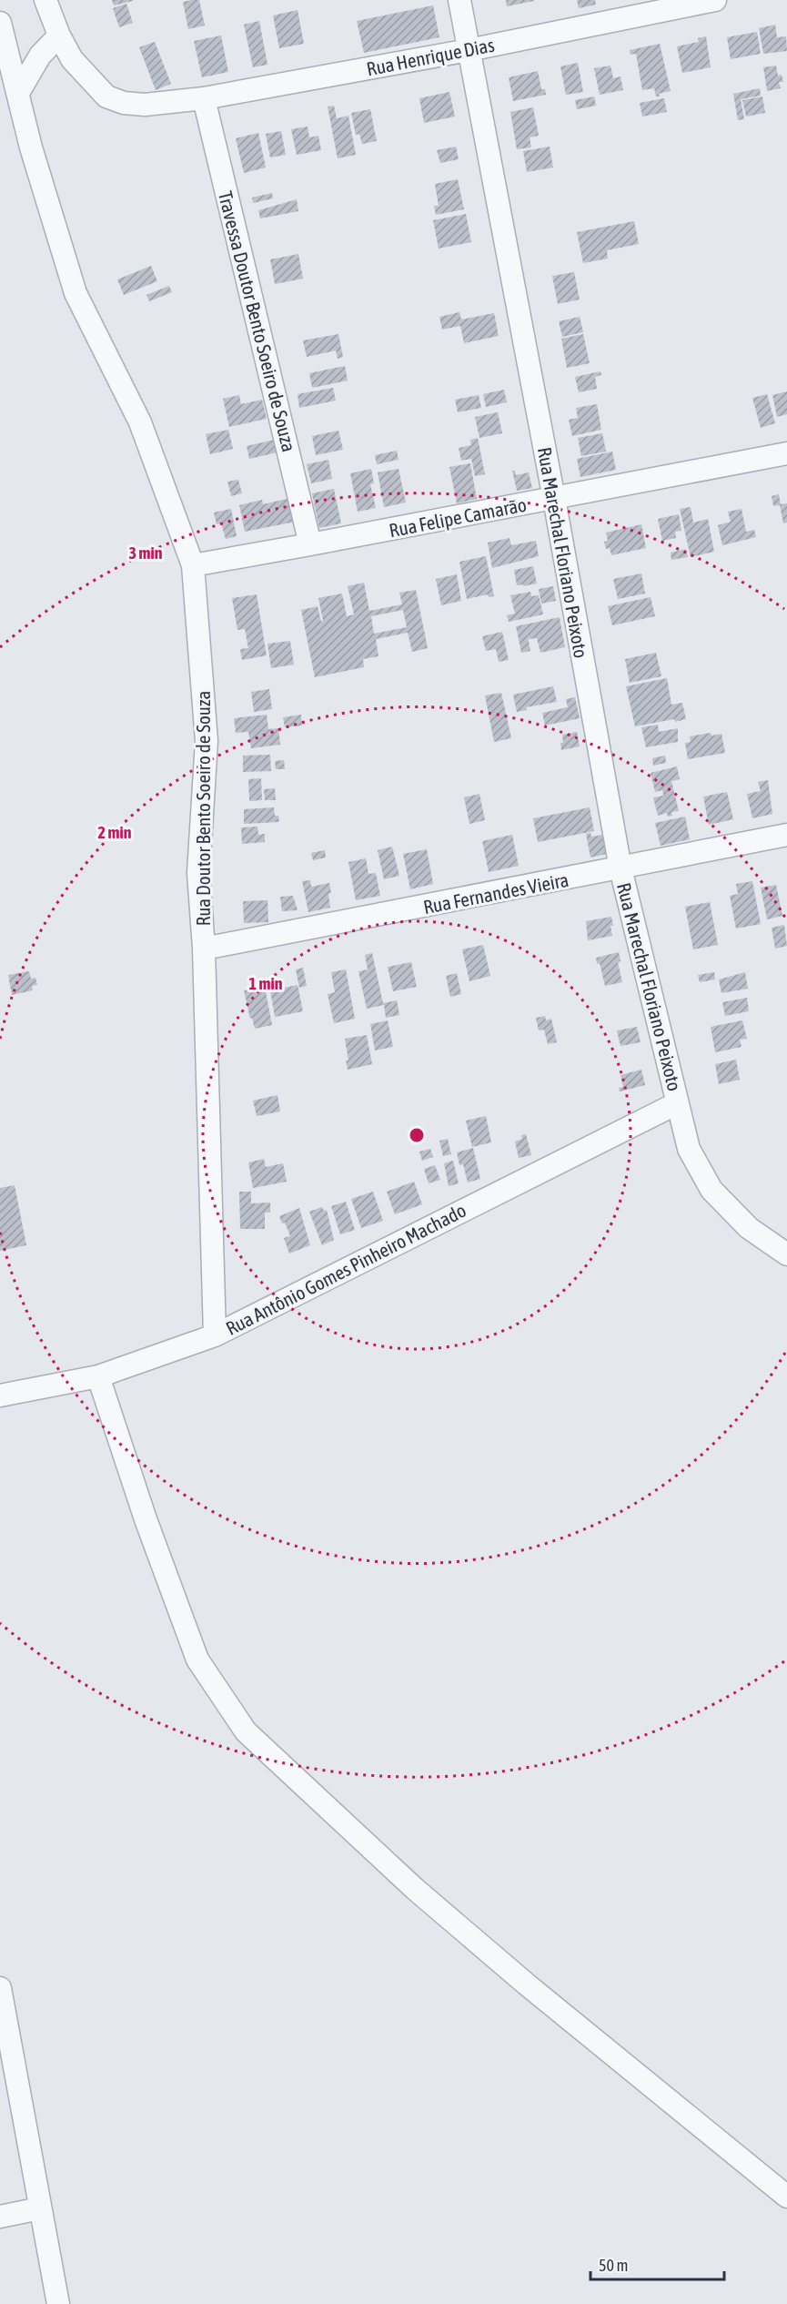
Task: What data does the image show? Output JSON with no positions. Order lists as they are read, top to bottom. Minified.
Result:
{"streets":{"street":["Rua Henrique Dias","Travessa Doutor Bento Soeiro de Souza","Rua Felipe Camarão","Rua Marechal Floriano Peixoto","Rua Doutor Bento Soeiro de Souza","Rua Fernandes Vieira","Rua Antônio Gomes Pinheiro Machado"]},"crossings":[["Rua Henrique Dias","Travessa Doutor Bento Soeiro de Souza"],["Rua Henrique Dias","Rua Marechal Floriano Peixoto"],["Travessa Doutor Bento Soeiro de Souza","Rua Felipe Camarão"],["Rua Felipe Camarão","Rua Marechal Floriano Peixoto"],["Rua Felipe Camarão","Rua Doutor Bento Soeiro de Souza"],["Rua Marechal Floriano Peixoto","Rua Fernandes Vieira"],["Rua Marechal Floriano Peixoto","Rua Antônio Gomes Pinheiro Machado"],["Rua Doutor Bento Soeiro de Souza","Rua Fernandes Vieira"],["Rua Doutor Bento Soeiro de Souza","Rua Antônio Gomes Pinheiro Machado"]],"scale_bar":"50 m","rings":["3 min","2 min","1 min"]}
